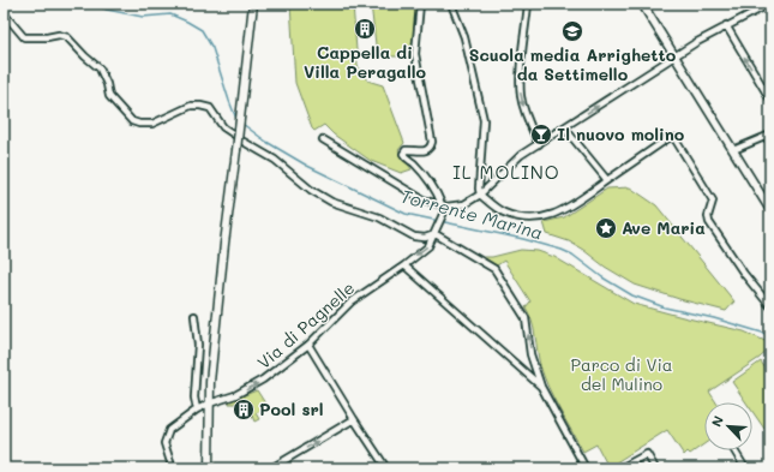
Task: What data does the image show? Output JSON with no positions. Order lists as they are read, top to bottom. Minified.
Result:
{"streets":{"street":["Via di Pagnelle"]},"districts":["IL MOLINO"],"water":["Torrente Marina"],"parks":["Parco di Via del Mulino"],"places":{"building":["Cappella di Villa Peragallo","Pool srl"],"school or university":["Scuola media Arrighetto da Settimello"],"bar":["Il nuovo molino"],"place":["Ave Maria"]},"north":"top left"}
